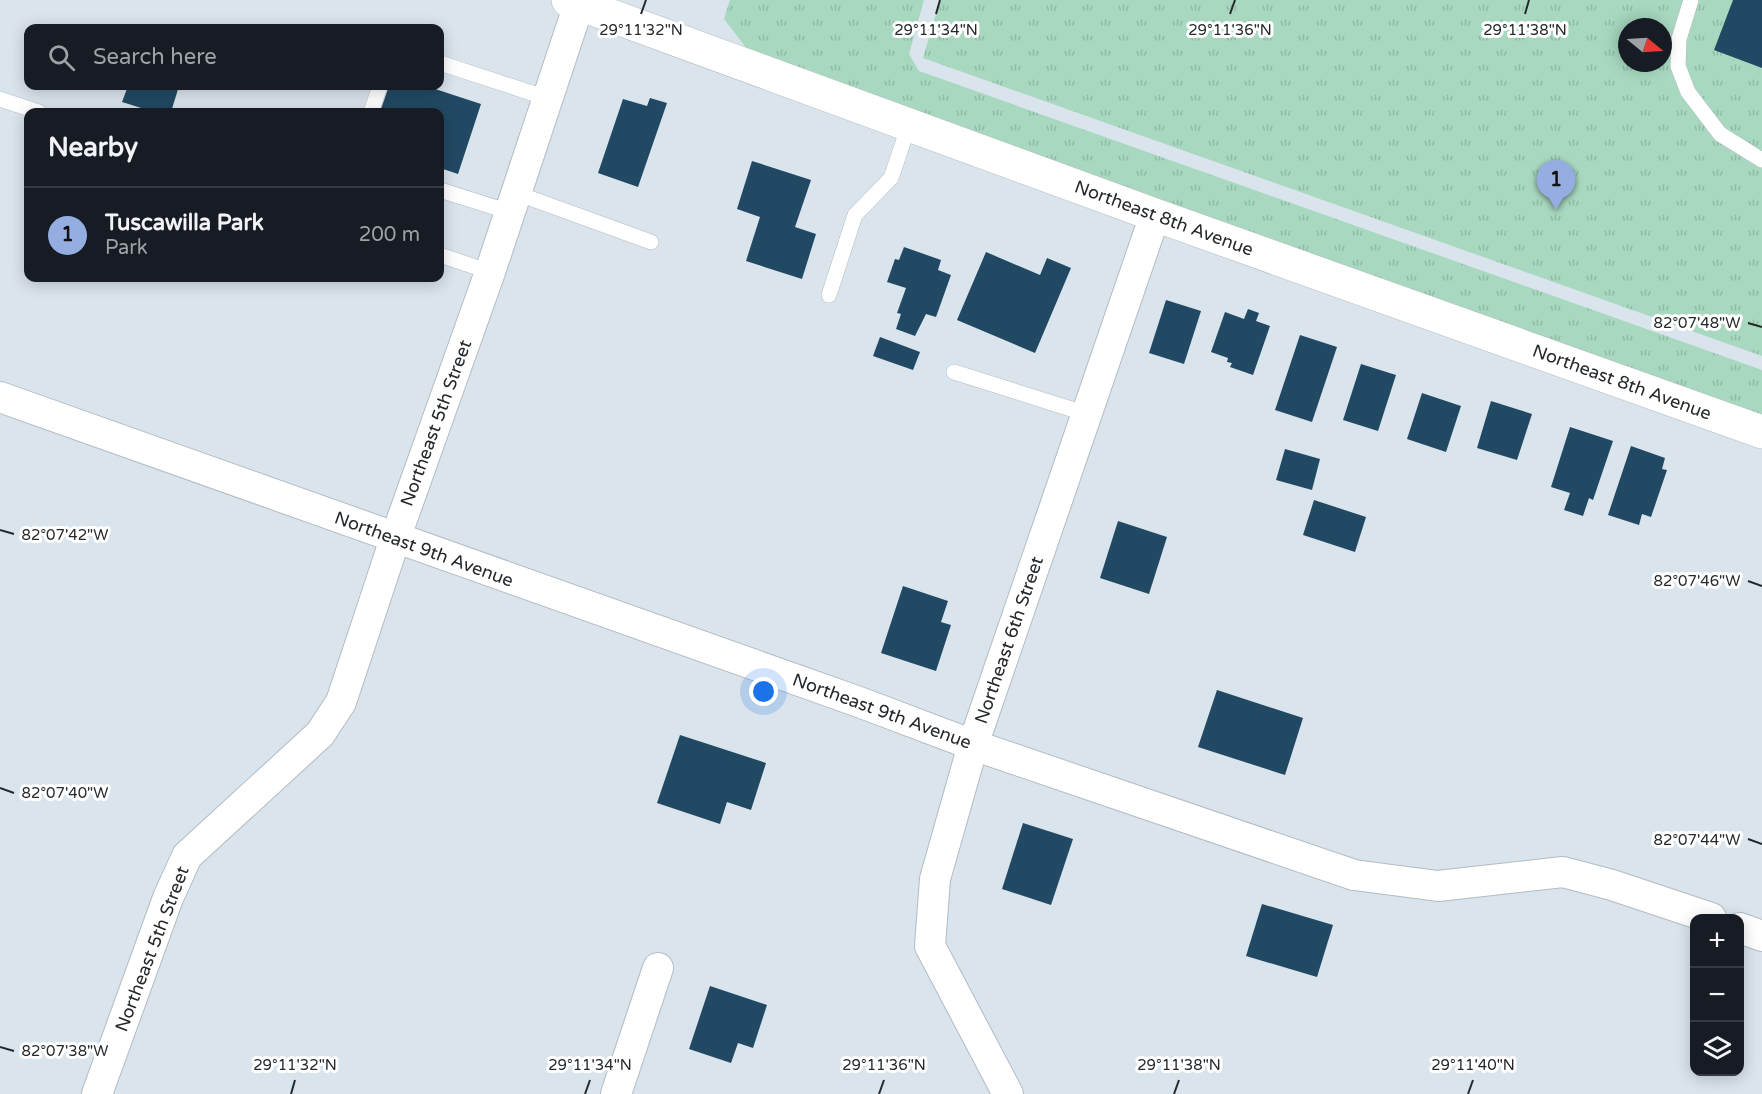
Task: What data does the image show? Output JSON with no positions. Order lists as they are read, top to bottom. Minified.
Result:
{"streets":{"main road":["Northeast 8th Avenue"],"street":["Northeast 5th Street","Northeast 9th Avenue","Northeast 6th Street"]},"crossings":[["Northeast 8th Avenue","Northeast 5th Street"],["Northeast 8th Avenue","Northeast 6th Street"],["Northeast 5th Street","Northeast 9th Avenue"],["Northeast 9th Avenue","Northeast 6th Street"]],"north":"right","page":{"search":"Search here","heading":"Nearby","pins":"1","list":[{"mark":"1","name":"Tuscawilla Park","note":"Park","value":"200 m"}],"map_buttons":["+","−"]},"coordinates":["29°11'32\"N","29°11'34\"N","29°11'36\"N","29°11'38\"N","82°07'48\"W","82°07'42\"W","82°07'46\"W","82°07'40\"W","82°07'44\"W","82°07'38\"W","29°11'40\"N"]}
